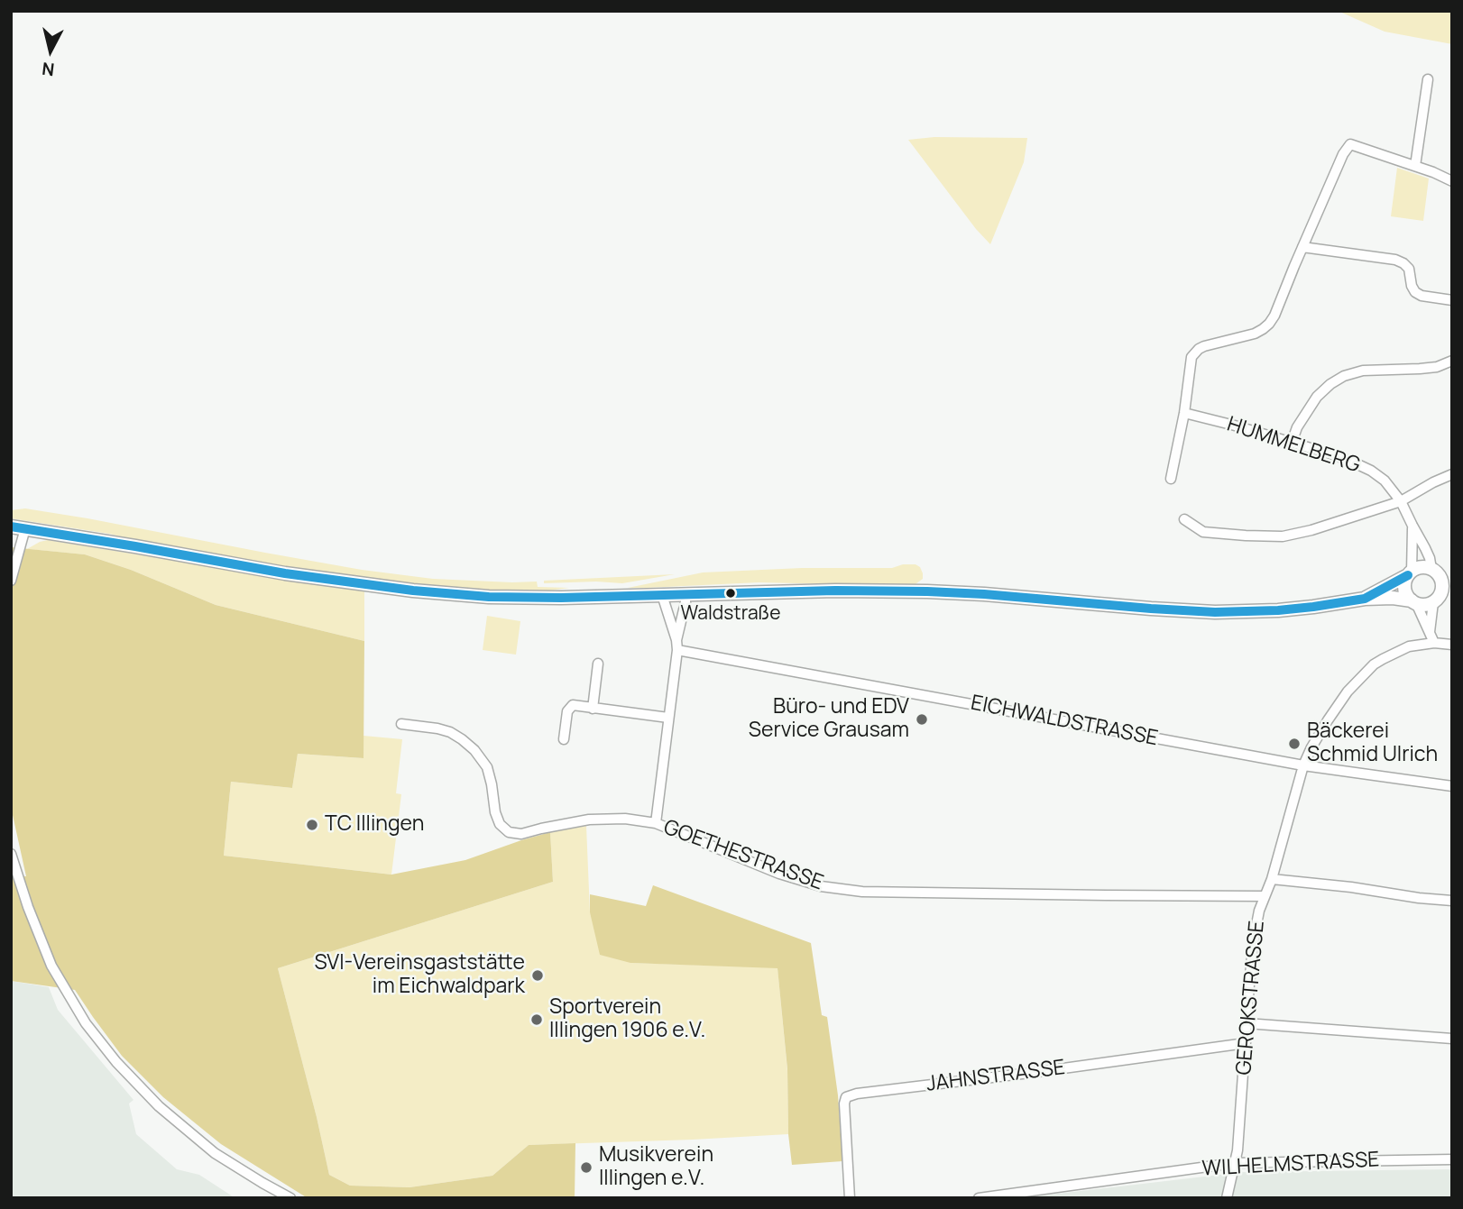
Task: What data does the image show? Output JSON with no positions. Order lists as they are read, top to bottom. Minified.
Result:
{"streets":{"street":["HUMMELBERG","EICHWALDSTRASSE","GOETHESTRASSE","GEROKSTRASSE","JAHNSTRASSE","WILHELMSTRASSE"]},"crossings":[["EICHWALDSTRASSE","GEROKSTRASSE"],["GOETHESTRASSE","GEROKSTRASSE"],["GEROKSTRASSE","JAHNSTRASSE"],["GEROKSTRASSE","WILHELMSTRASSE"]],"places":["Waldstraße","Büro- und EDV Service Grausam","Bäckerei Schmid Ulrich","TC Illingen","SVI-Vereinsgaststätte im Eichwaldpark","Sportverein Illingen 1906 e.V.","Musikverein Illingen e.V."],"north":"bottom"}
